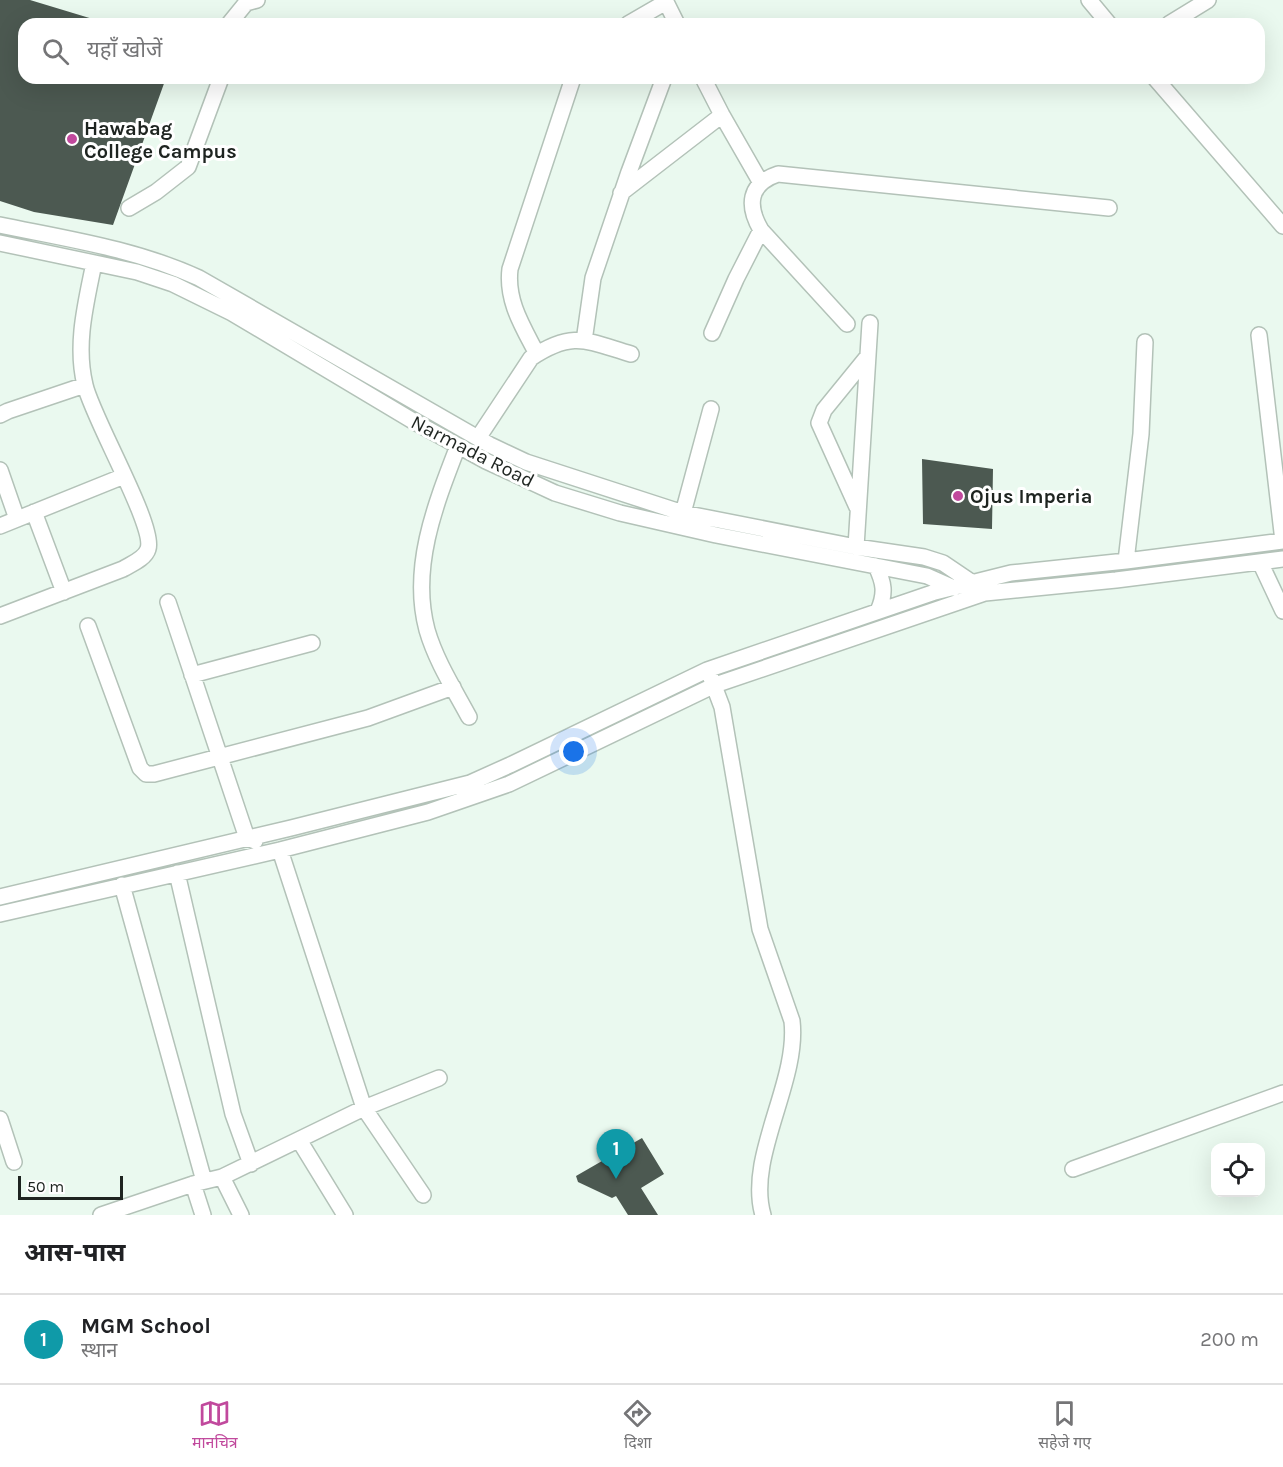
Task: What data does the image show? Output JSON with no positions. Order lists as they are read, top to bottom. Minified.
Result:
{"streets":{"street":["Narmada Road"]},"places":["Hawabag College Campus","Ojus Imperia"],"scale_bar":"50 m","page":{"search":"यहाँ खोजें","pins":"1","scale":"50 m","heading":"आस-पास","list":[{"mark":"1","name":"MGM School","note":"स्थान","value":"200 m"}],"nav":["मानचित्र","दिशा","सहेजे गए"]}}
